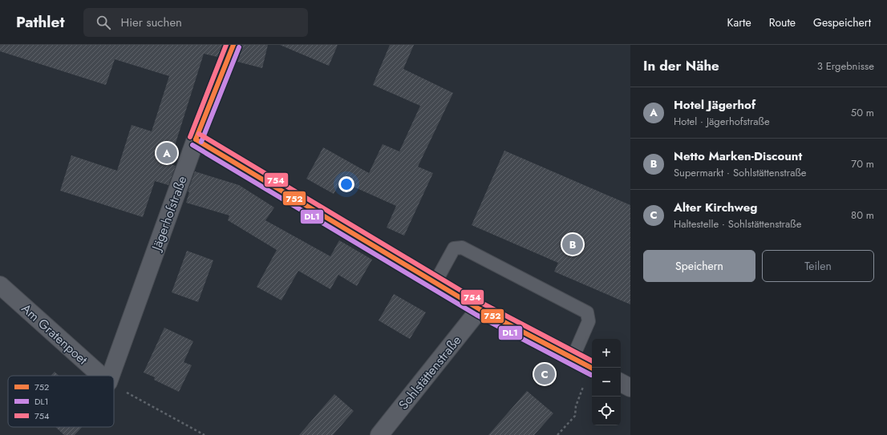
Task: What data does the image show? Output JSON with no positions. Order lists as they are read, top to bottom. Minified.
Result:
{"streets":{"street":["Jägerhofstraße","Am Gratenpoet","Sohlstättenstraße"]},"lines":["transit line 752","transit line 754","transit line DL1"],"legend":["752","DL1","754"],"page":{"header":"Pathlet","search":"Hier suchen","nav":["Karte","Route","Gespeichert"],"heading":["In der Nähe","3 Ergebnisse"],"list":[{"mark":"A","name":"Hotel Jägerhof","note":"Hotel · Jägerhofstraße","value":"50 m"},{"mark":"B","name":"Netto Marken-Discount","note":"Supermarkt · Sohlstättenstraße","value":"70 m"},{"mark":"C","name":"Alter Kirchweg","note":"Haltestelle · Sohlstättenstraße","value":"80 m"}],"pins":["A","B","C"],"buttons":["Speichern","Teilen"],"map_buttons":["+","−"]}}
